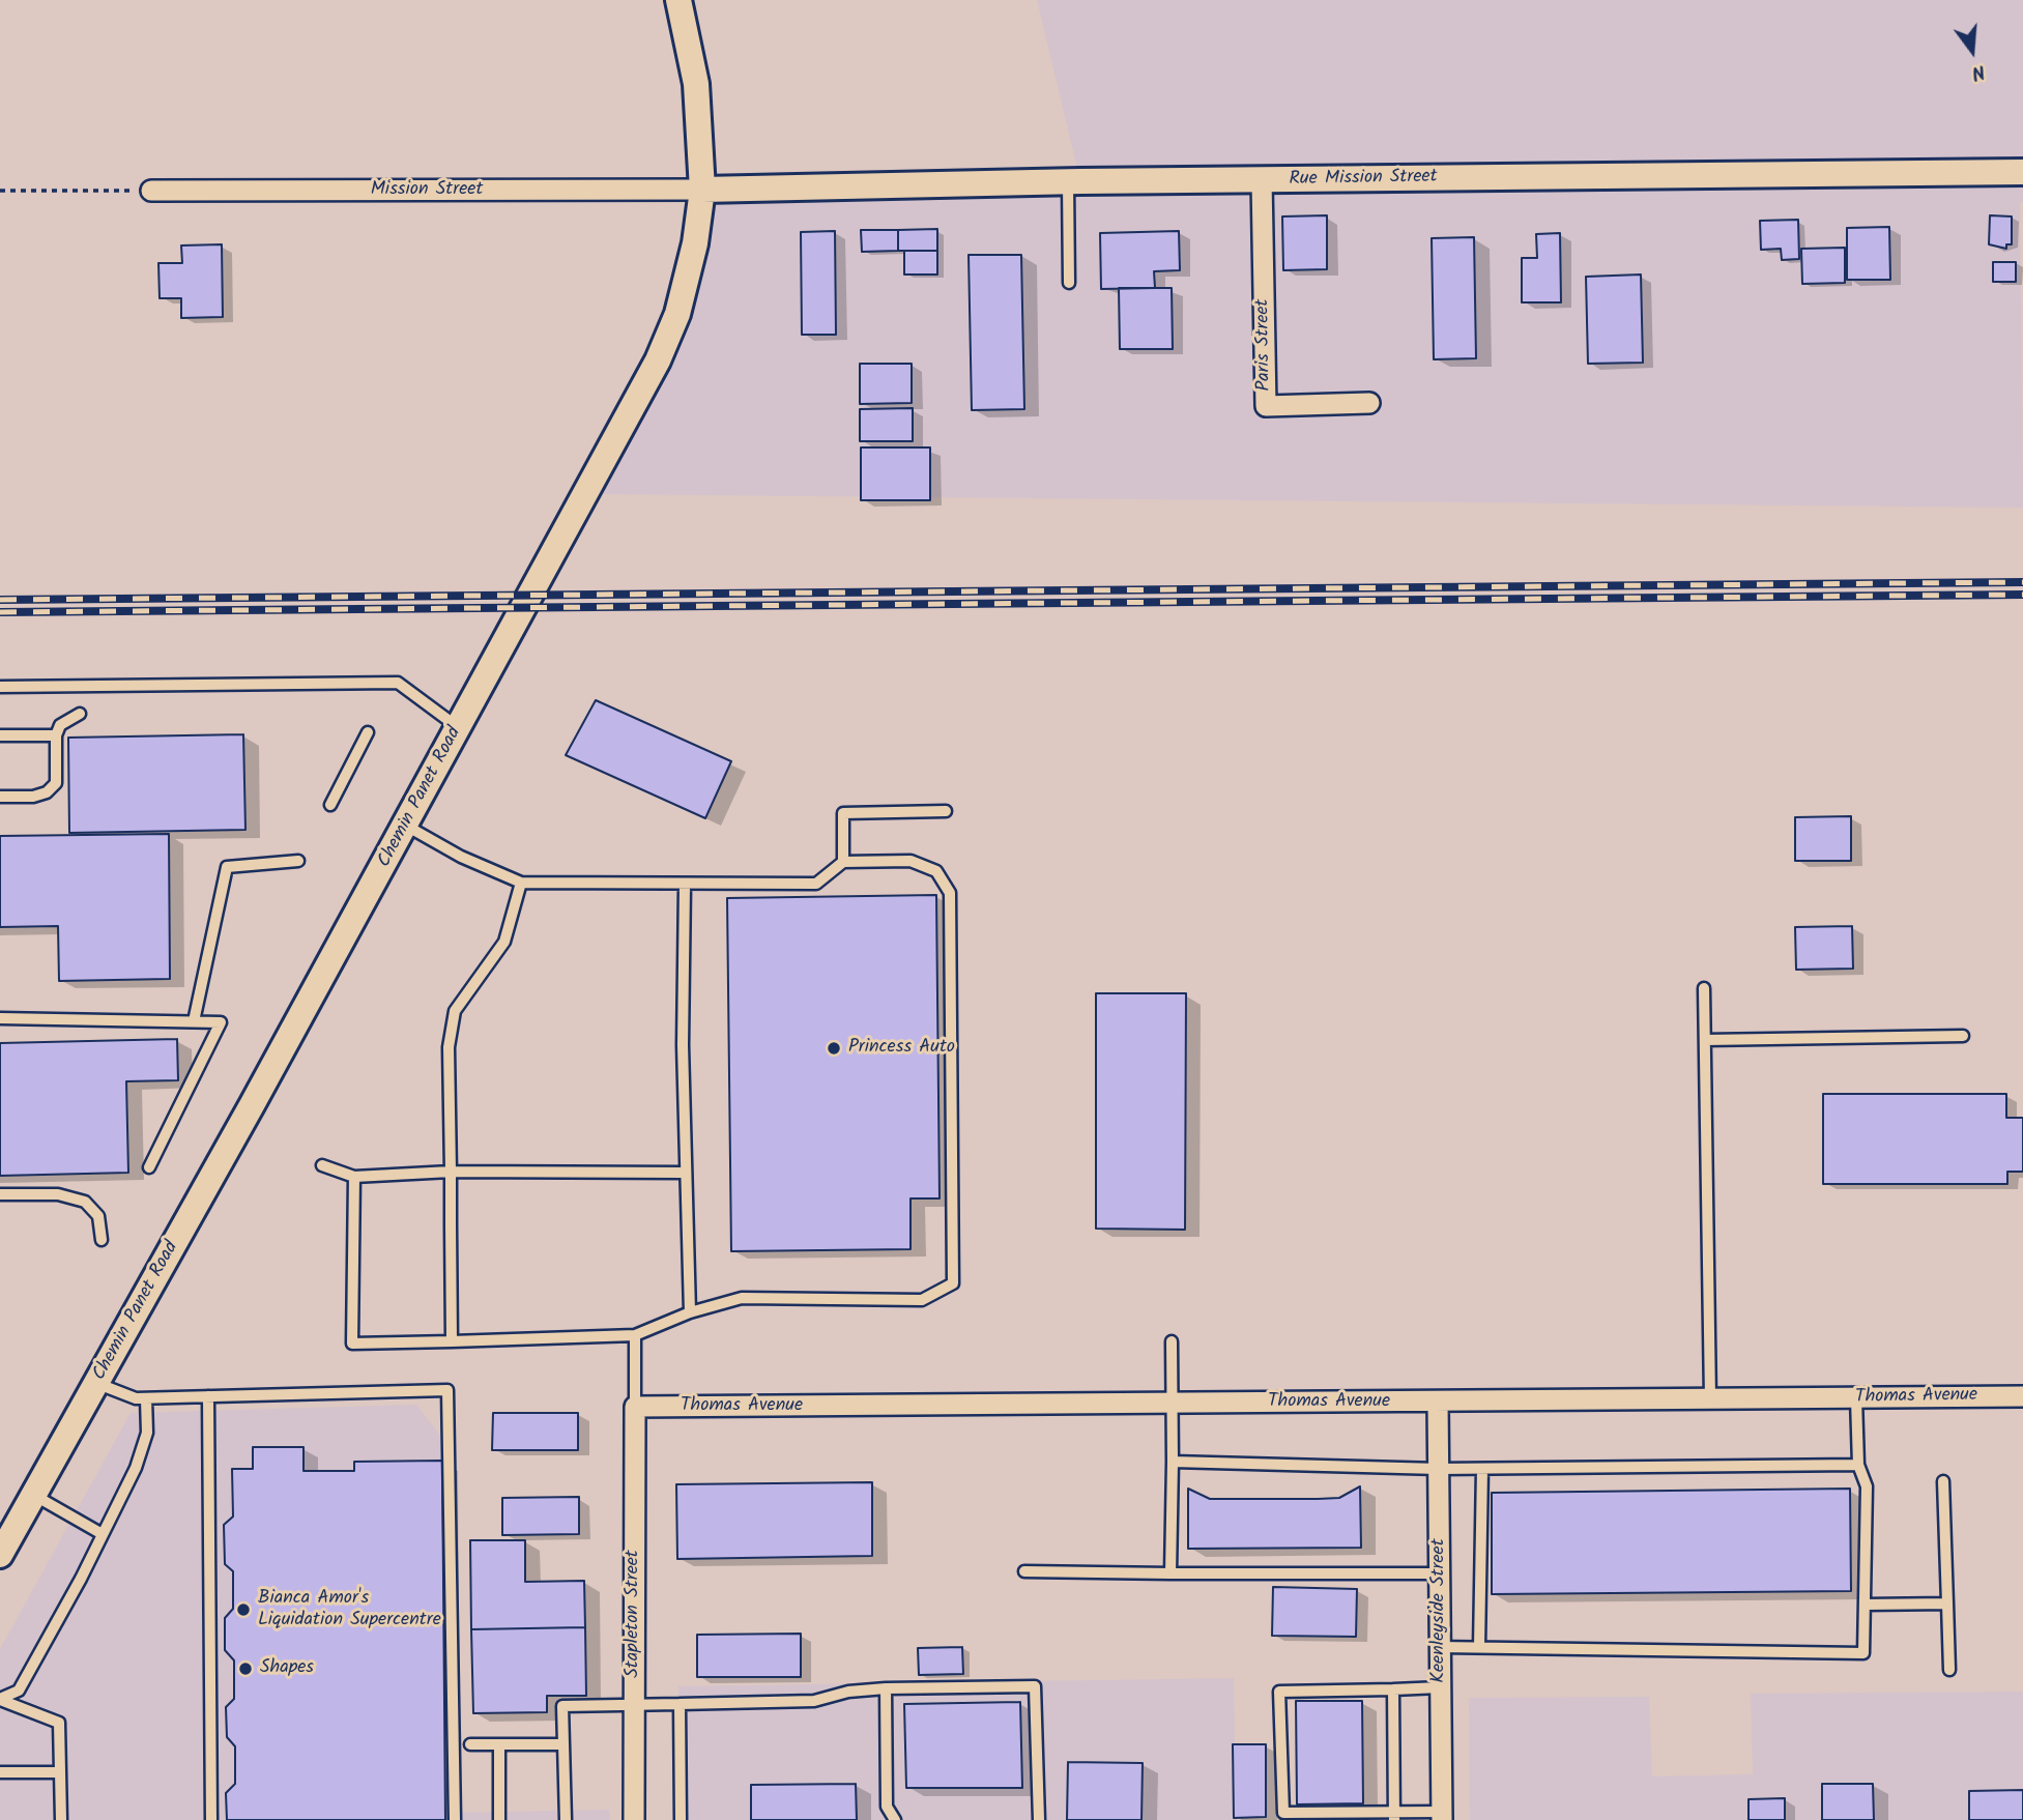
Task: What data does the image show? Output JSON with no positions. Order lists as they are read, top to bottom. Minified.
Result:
{"streets":{"street":["Rue Mission Street","Mission Street","Paris Street","Chemin Panet Road","Thomas Avenue","Keenleyside Street","Stapleton Street"]},"crossings":[["Rue Mission Street","Mission Street"],["Rue Mission Street","Paris Street"],["Rue Mission Street","Chemin Panet Road"],["Mission Street","Chemin Panet Road"],["Thomas Avenue","Keenleyside Street"],["Thomas Avenue","Stapleton Street"]],"places":["Princess Auto","Bianca Amor's Liquidation Supercentre","Shapes"],"north":"bottom"}
